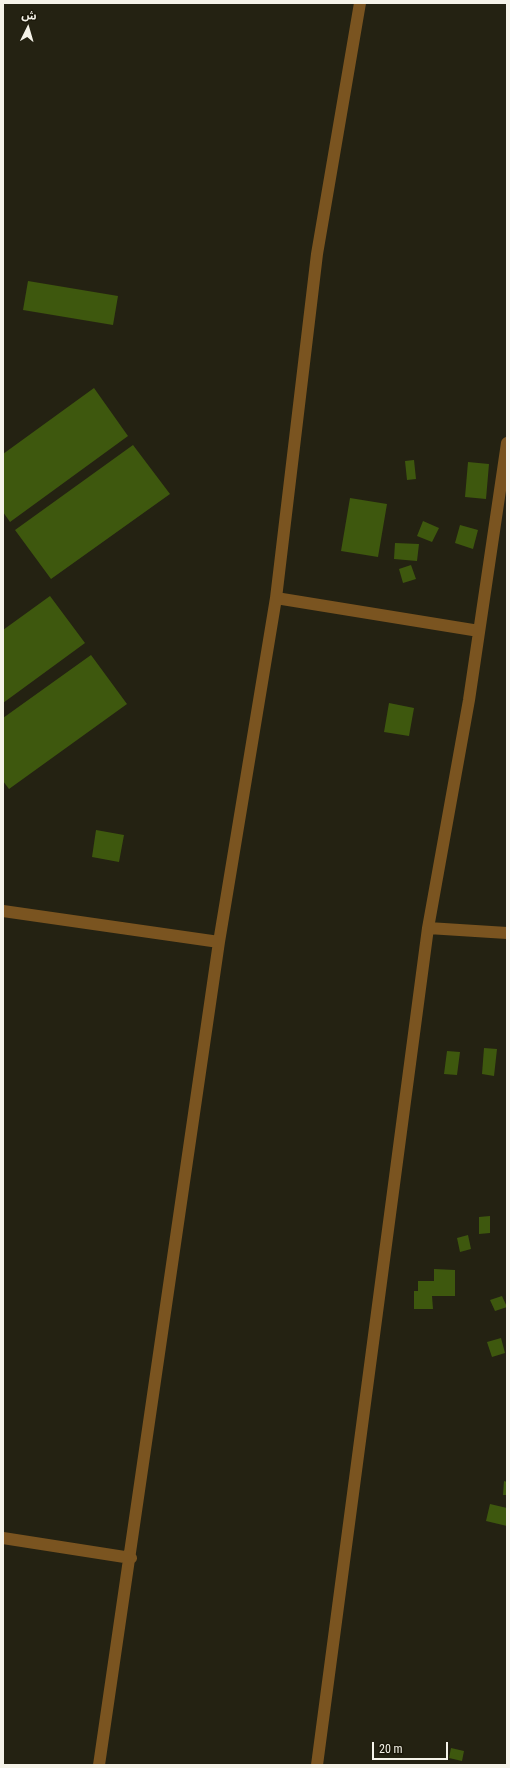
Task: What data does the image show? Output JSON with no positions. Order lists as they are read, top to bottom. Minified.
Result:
{"scale_bar":"20 m","north":"top"}
